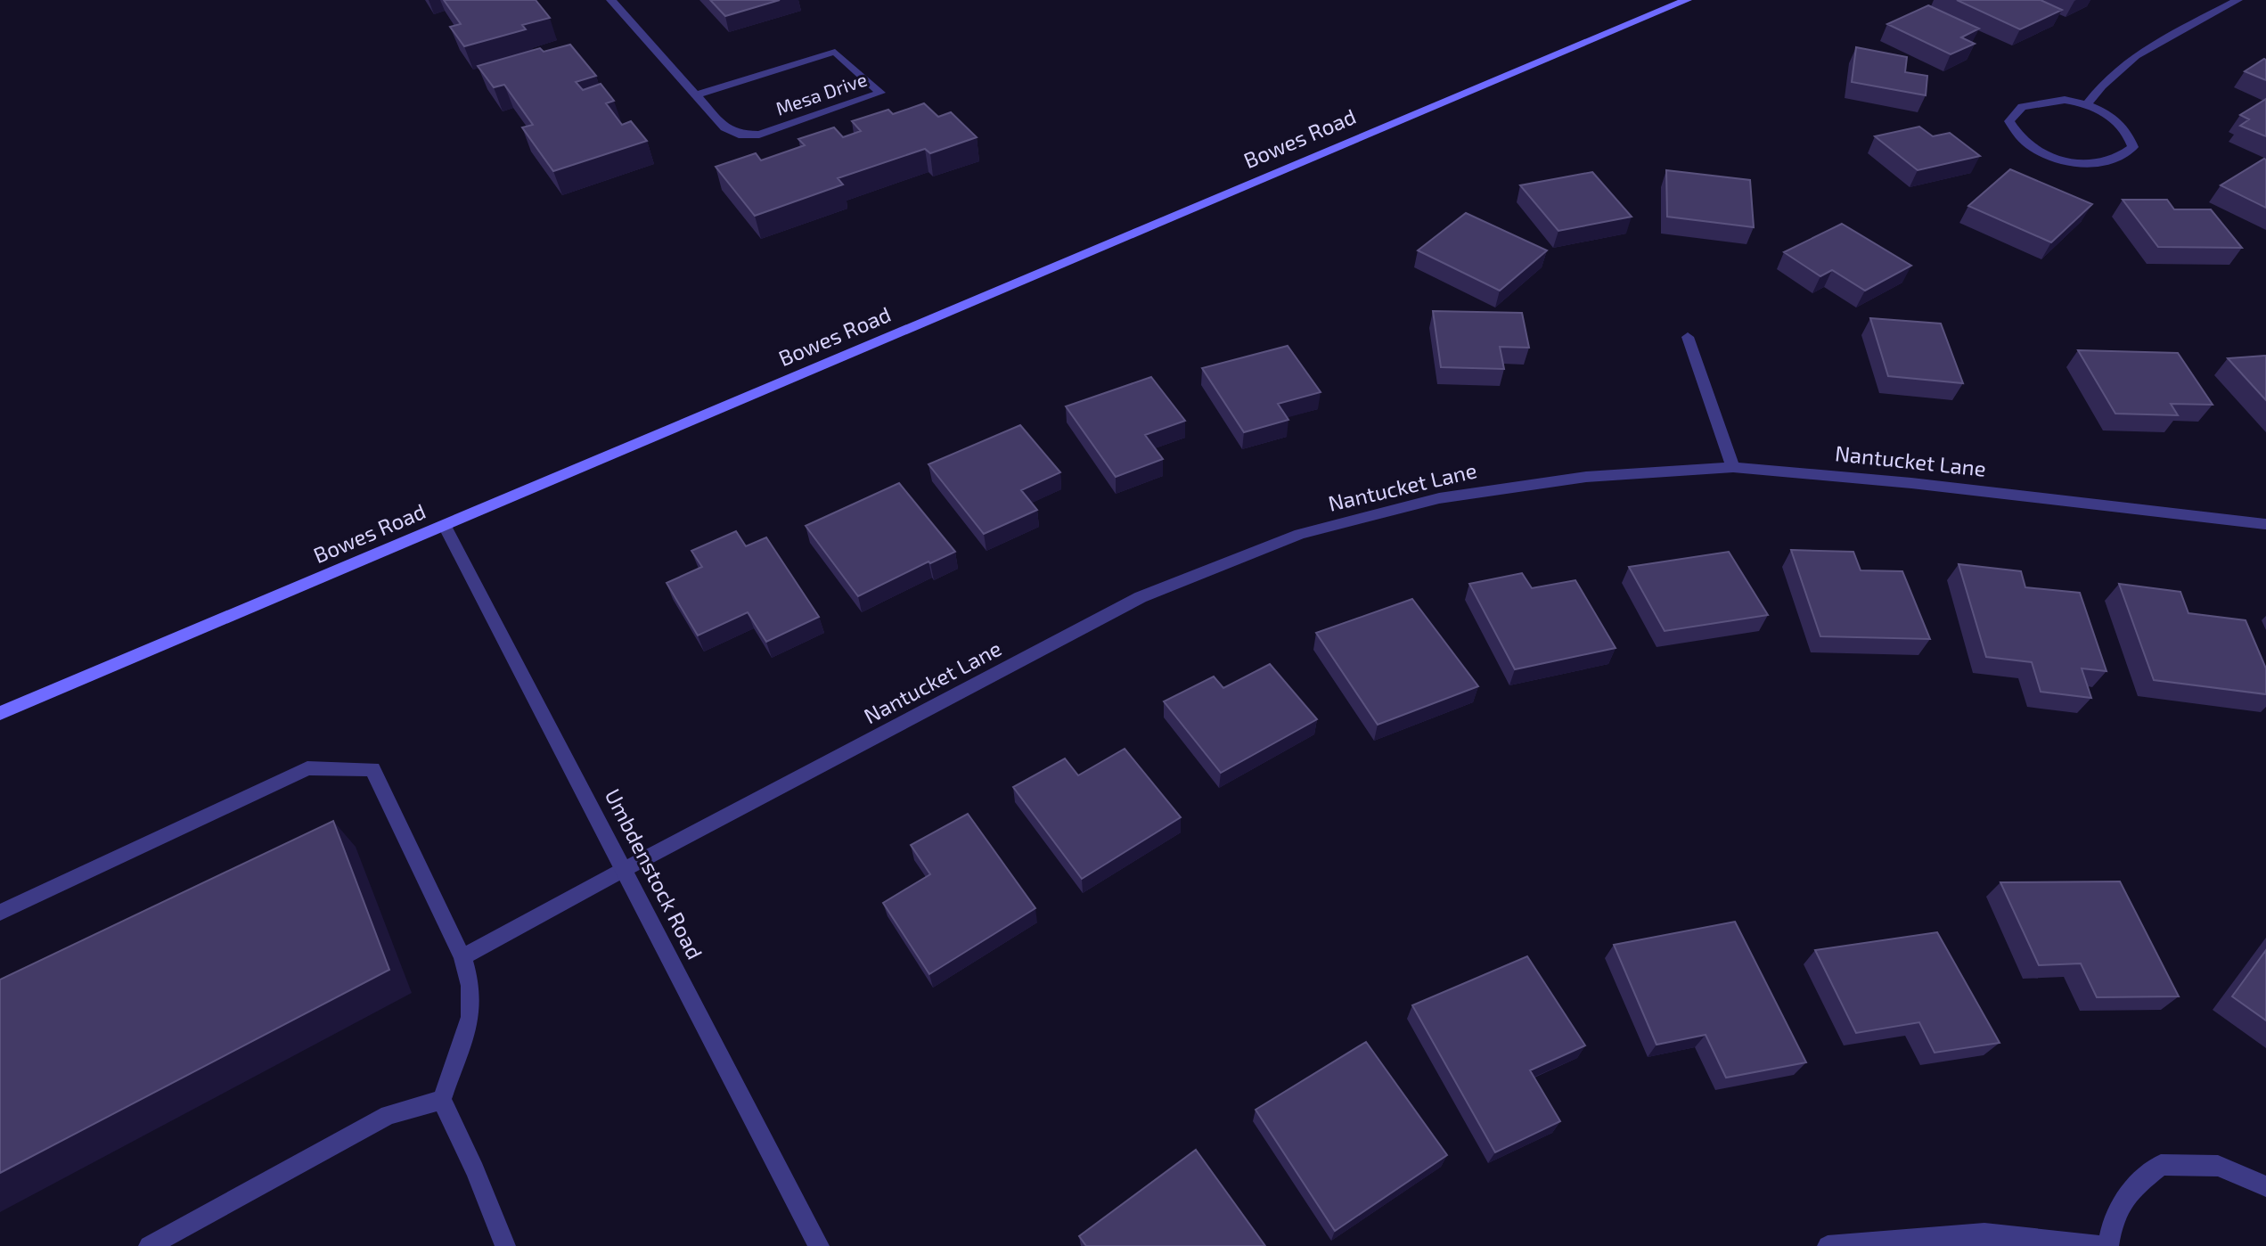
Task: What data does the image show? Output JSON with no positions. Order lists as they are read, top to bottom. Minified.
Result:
{"streets":{"main road":["Bowes Road"],"street":["Mesa Drive","Nantucket Lane","Umbdenstock Road"]},"crossings":[["Bowes Road","Umbdenstock Road"],["Nantucket Lane","Umbdenstock Road"]]}
